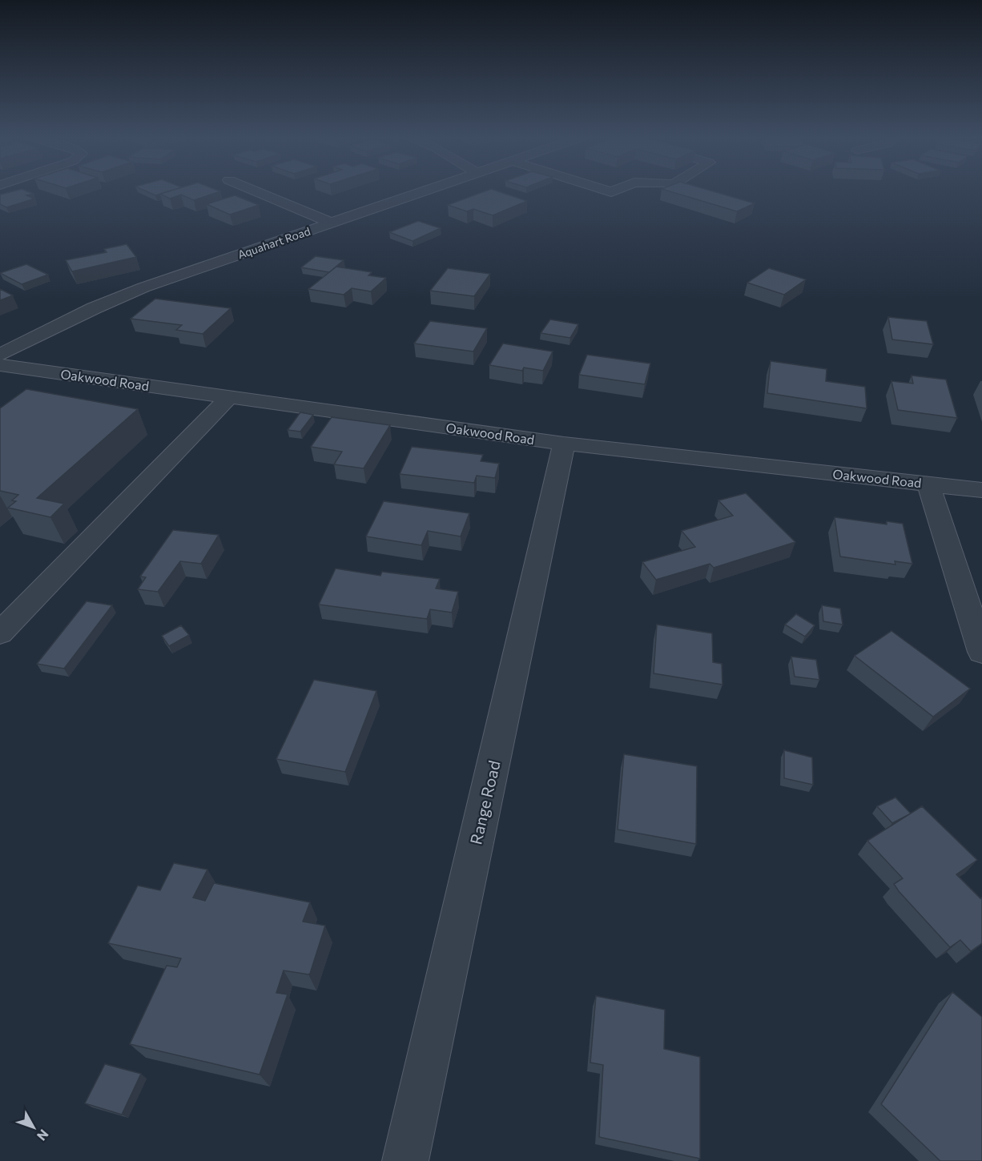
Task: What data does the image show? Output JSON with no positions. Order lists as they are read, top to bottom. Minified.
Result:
{"streets":{"street":["Aquahart Road","Oakwood Road","Range Road"]},"crossings":[["Oakwood Road","Range Road"]],"north":"bottom right"}
